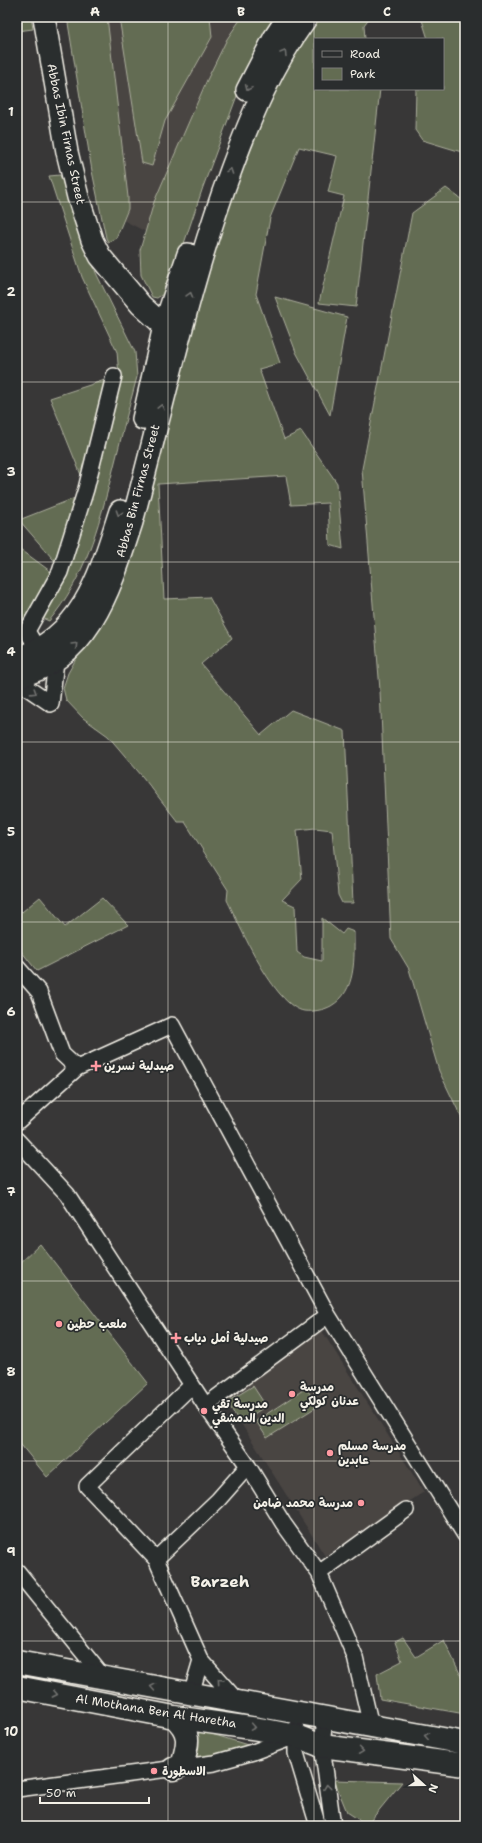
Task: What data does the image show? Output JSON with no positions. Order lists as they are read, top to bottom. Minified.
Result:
{"streets":{"main road":["Abbas Ibin Firnas Street","Abbas Bin Firnas Street","Al Mothana Ben Al Haretha"]},"crossings":[["Abbas Ibin Firnas Street","Abbas Bin Firnas Street"]],"districts":["Barzeh"],"places":{"health":["صيدلية نسرين","صيدلية أمل دياب"],"other":["ملعب حطين","مدرسة عدنان كولكي","مدرسة تقي الدين الدمشقي","مدرسة مسلم عابدين","مدرسة محمد ضامن","الاسطورة"]},"legend":["Road","Park"],"scale_bar":"50 m","north":"right","grid":{"columns":["A","B","C"],"rows":["1","2","3","4","5","6","7","8","9","10"]}}
